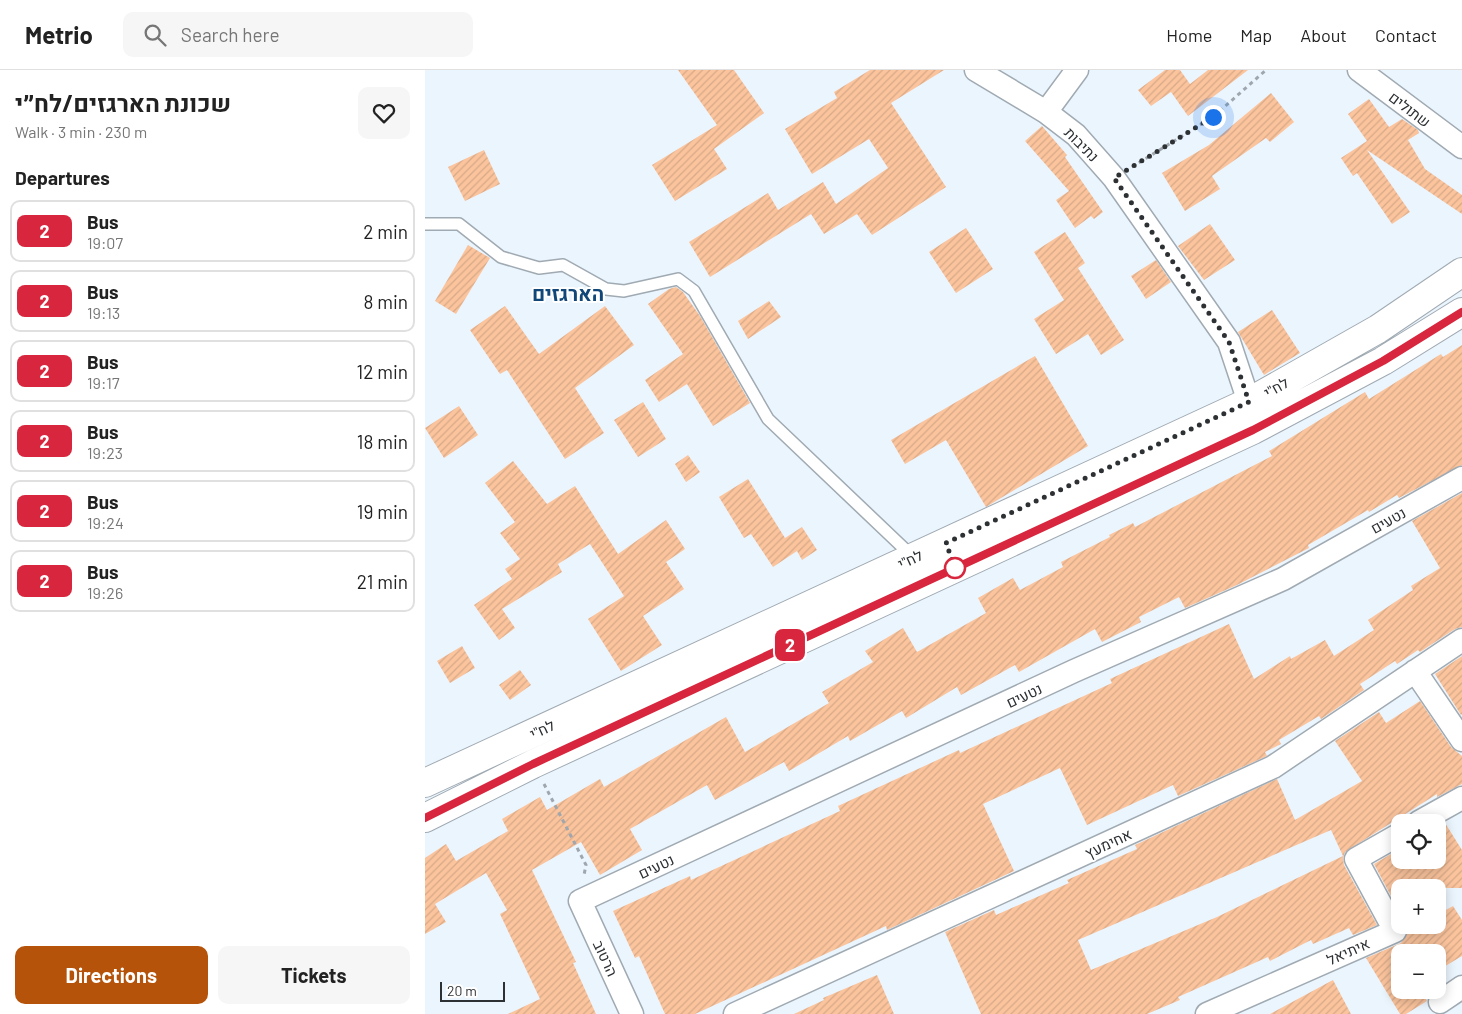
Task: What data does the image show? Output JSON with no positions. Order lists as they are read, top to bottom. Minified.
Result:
{"streets":{"main road":["לח\"י"],"street":["שתולים","נתיבות","נטעים","אחימעץ","איתיאל","הרטוב"]},"crossings":[["נתיבות","לח\"י"],["נטעים","הרטוב"]],"districts":["הארגזים"],"lines":["bus line 2"],"scale_bar":"20 m","page":{"header":"Metrio","search":"Search here","nav":["Home","Map","About","Contact"],"heading":[["שכונת הארגזים/לח״י","Walk · 3 min · 230 m"],"Departures"],"on_map":"2","list":[{"mark":"2","name":"Bus","note":"19:07","value":"2 min"},{"mark":"2","name":"Bus","note":"19:13","value":"8 min"},{"mark":"2","name":"Bus","note":"19:17","value":"12 min"},{"mark":"2","name":"Bus","note":"19:23","value":"18 min"},{"mark":"2","name":"Bus","note":"19:24","value":"19 min"},{"mark":"2","name":"Bus","note":"19:26","value":"21 min"}],"map_buttons":["+","−"],"buttons":["Directions","Tickets"],"scale":"20 m"}}
